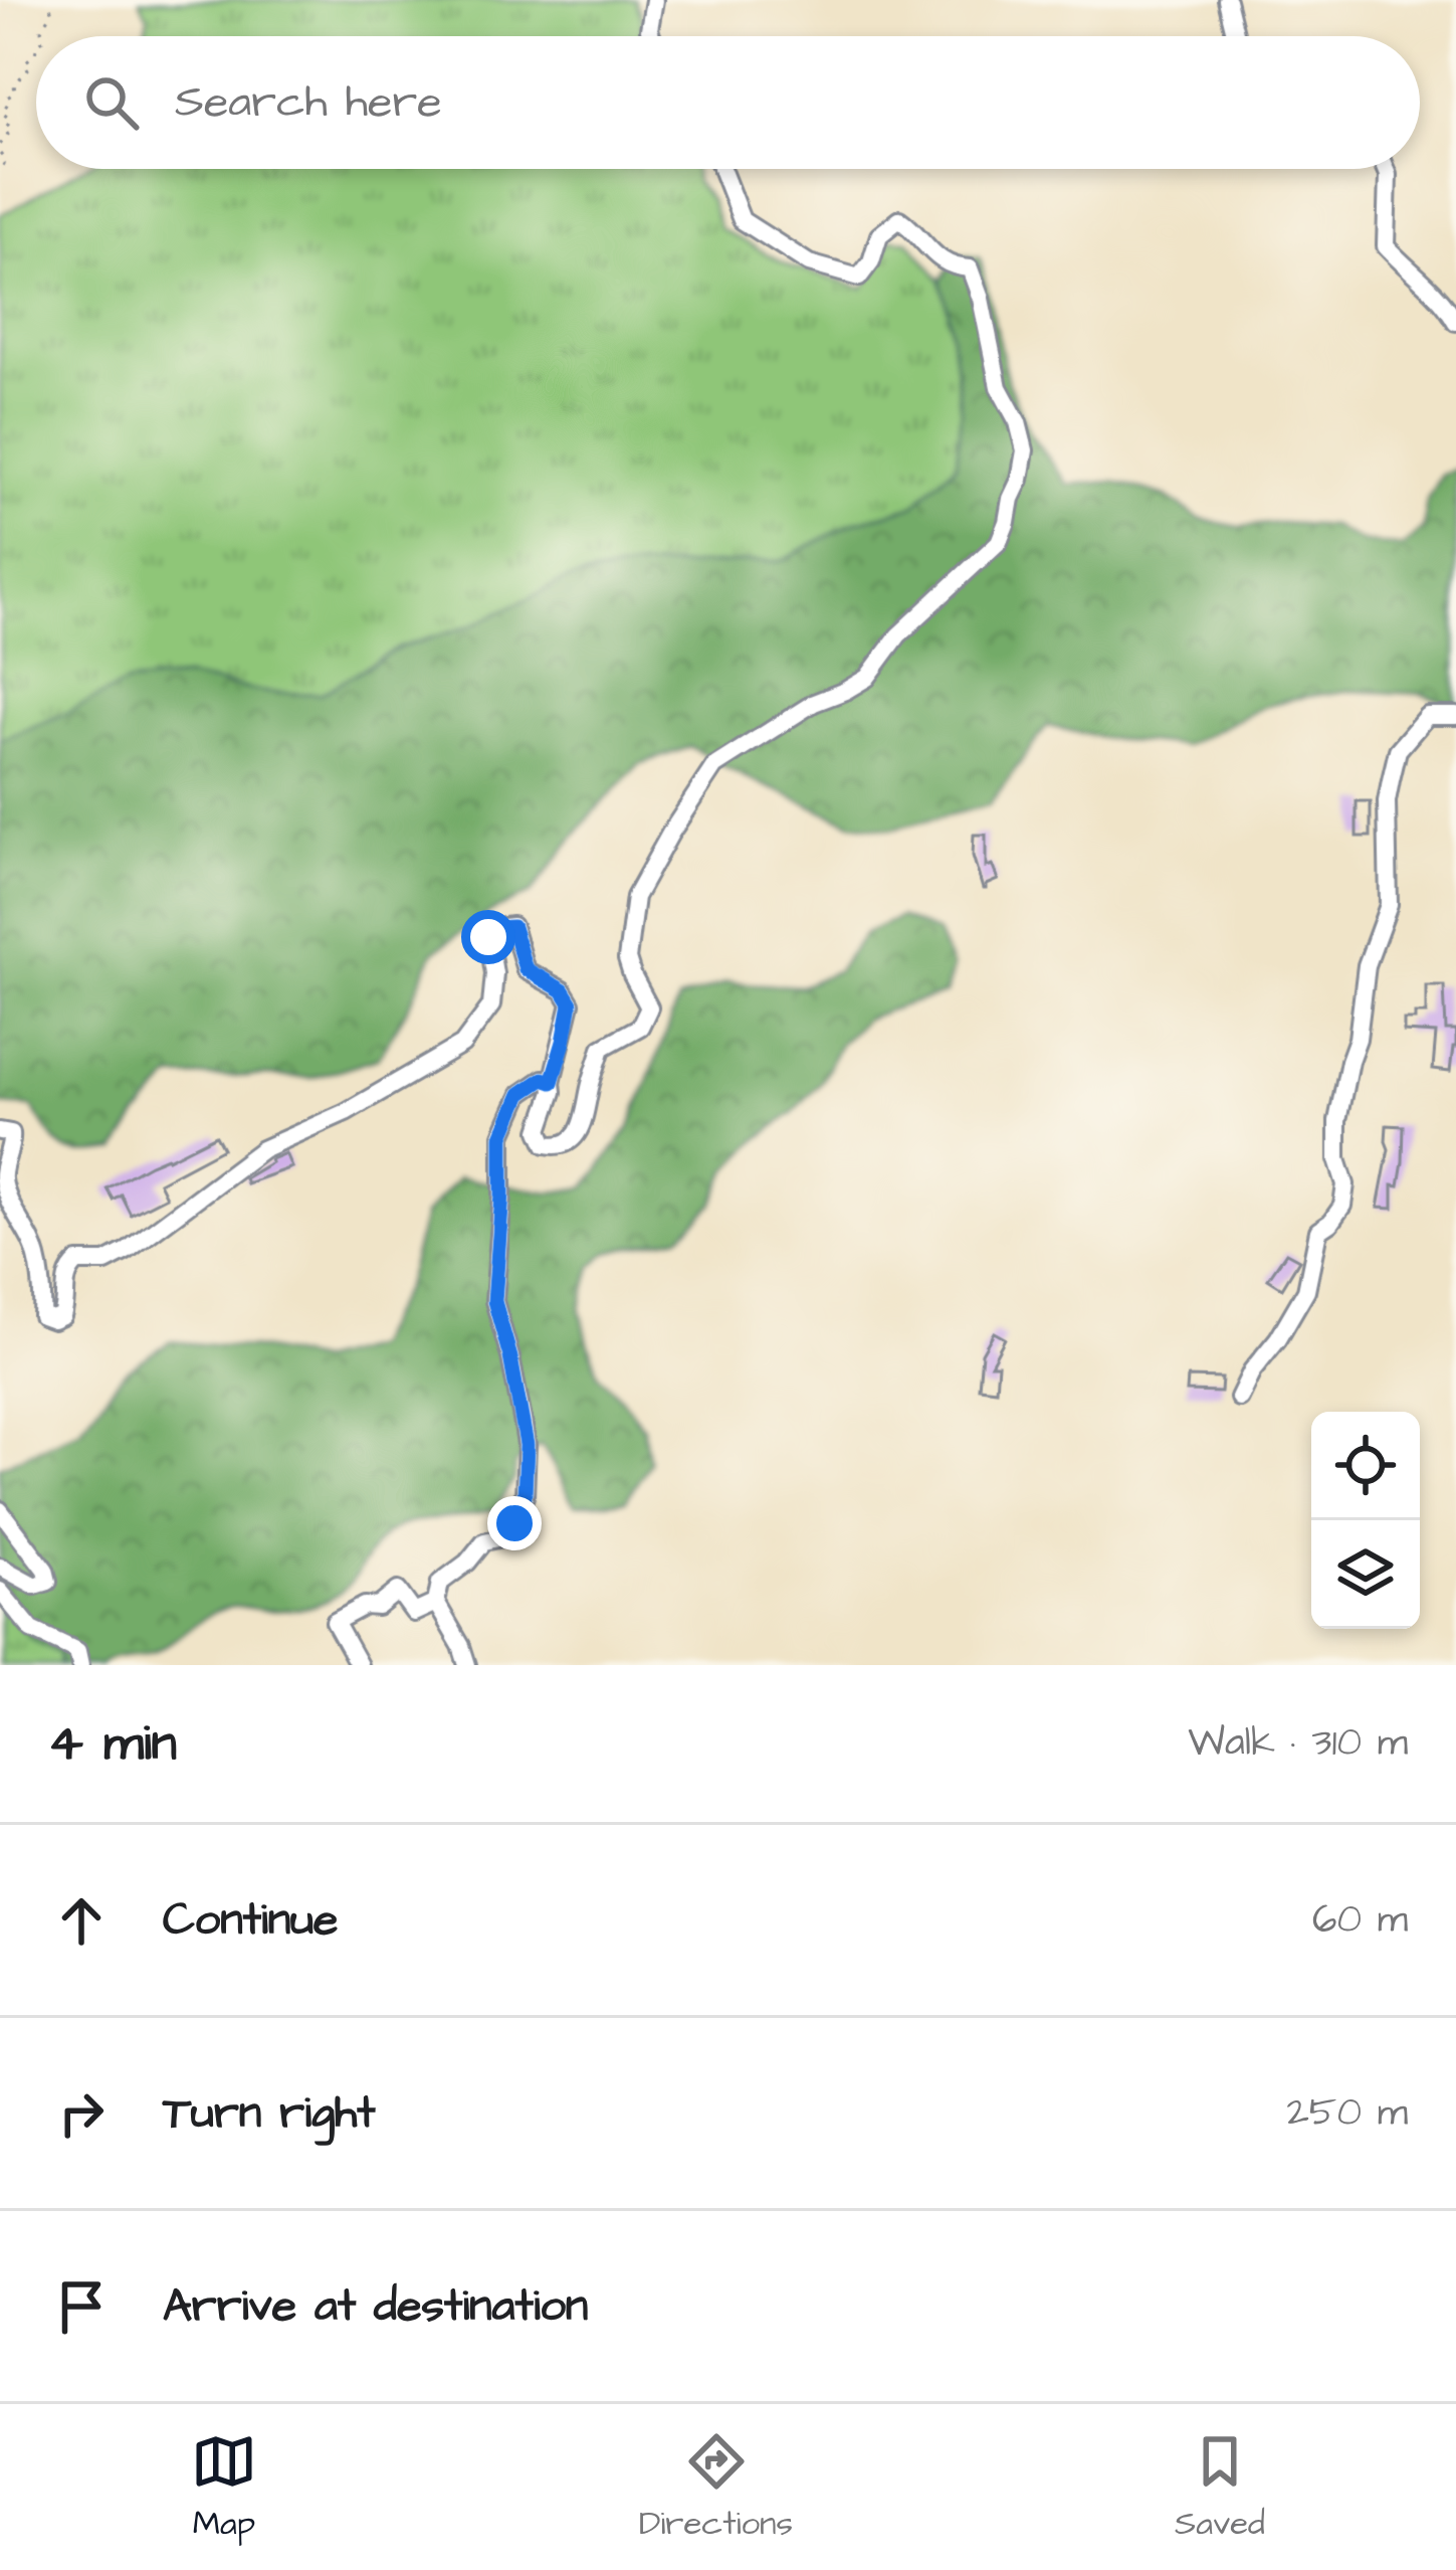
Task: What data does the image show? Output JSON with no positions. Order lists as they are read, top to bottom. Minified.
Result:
{"page":{"search":"Search here","heading":["4 min","Walk · 310 m"],"list":[["Continue","60 m"],["Turn right","250 m"],"Arrive at destination"],"nav":["Map","Directions","Saved"]}}
